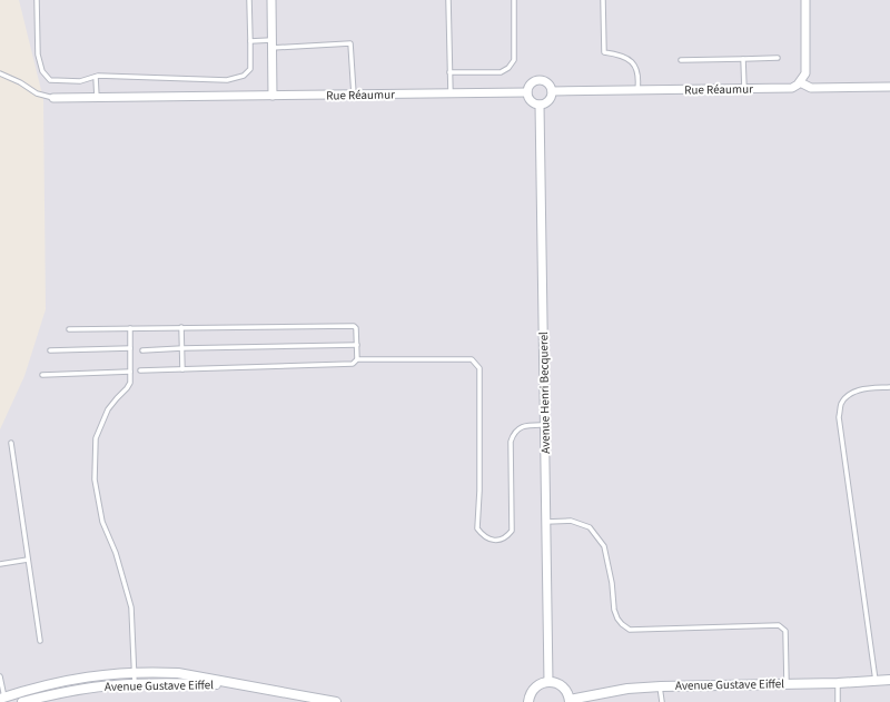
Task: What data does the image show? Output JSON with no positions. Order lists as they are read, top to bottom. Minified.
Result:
{"streets":{"street":["Rue Réaumur","Avenue Henri Becquerel","Avenue Gustave Eiffel"]},"crossings":[["Rue Réaumur","Avenue Henri Becquerel"]]}
